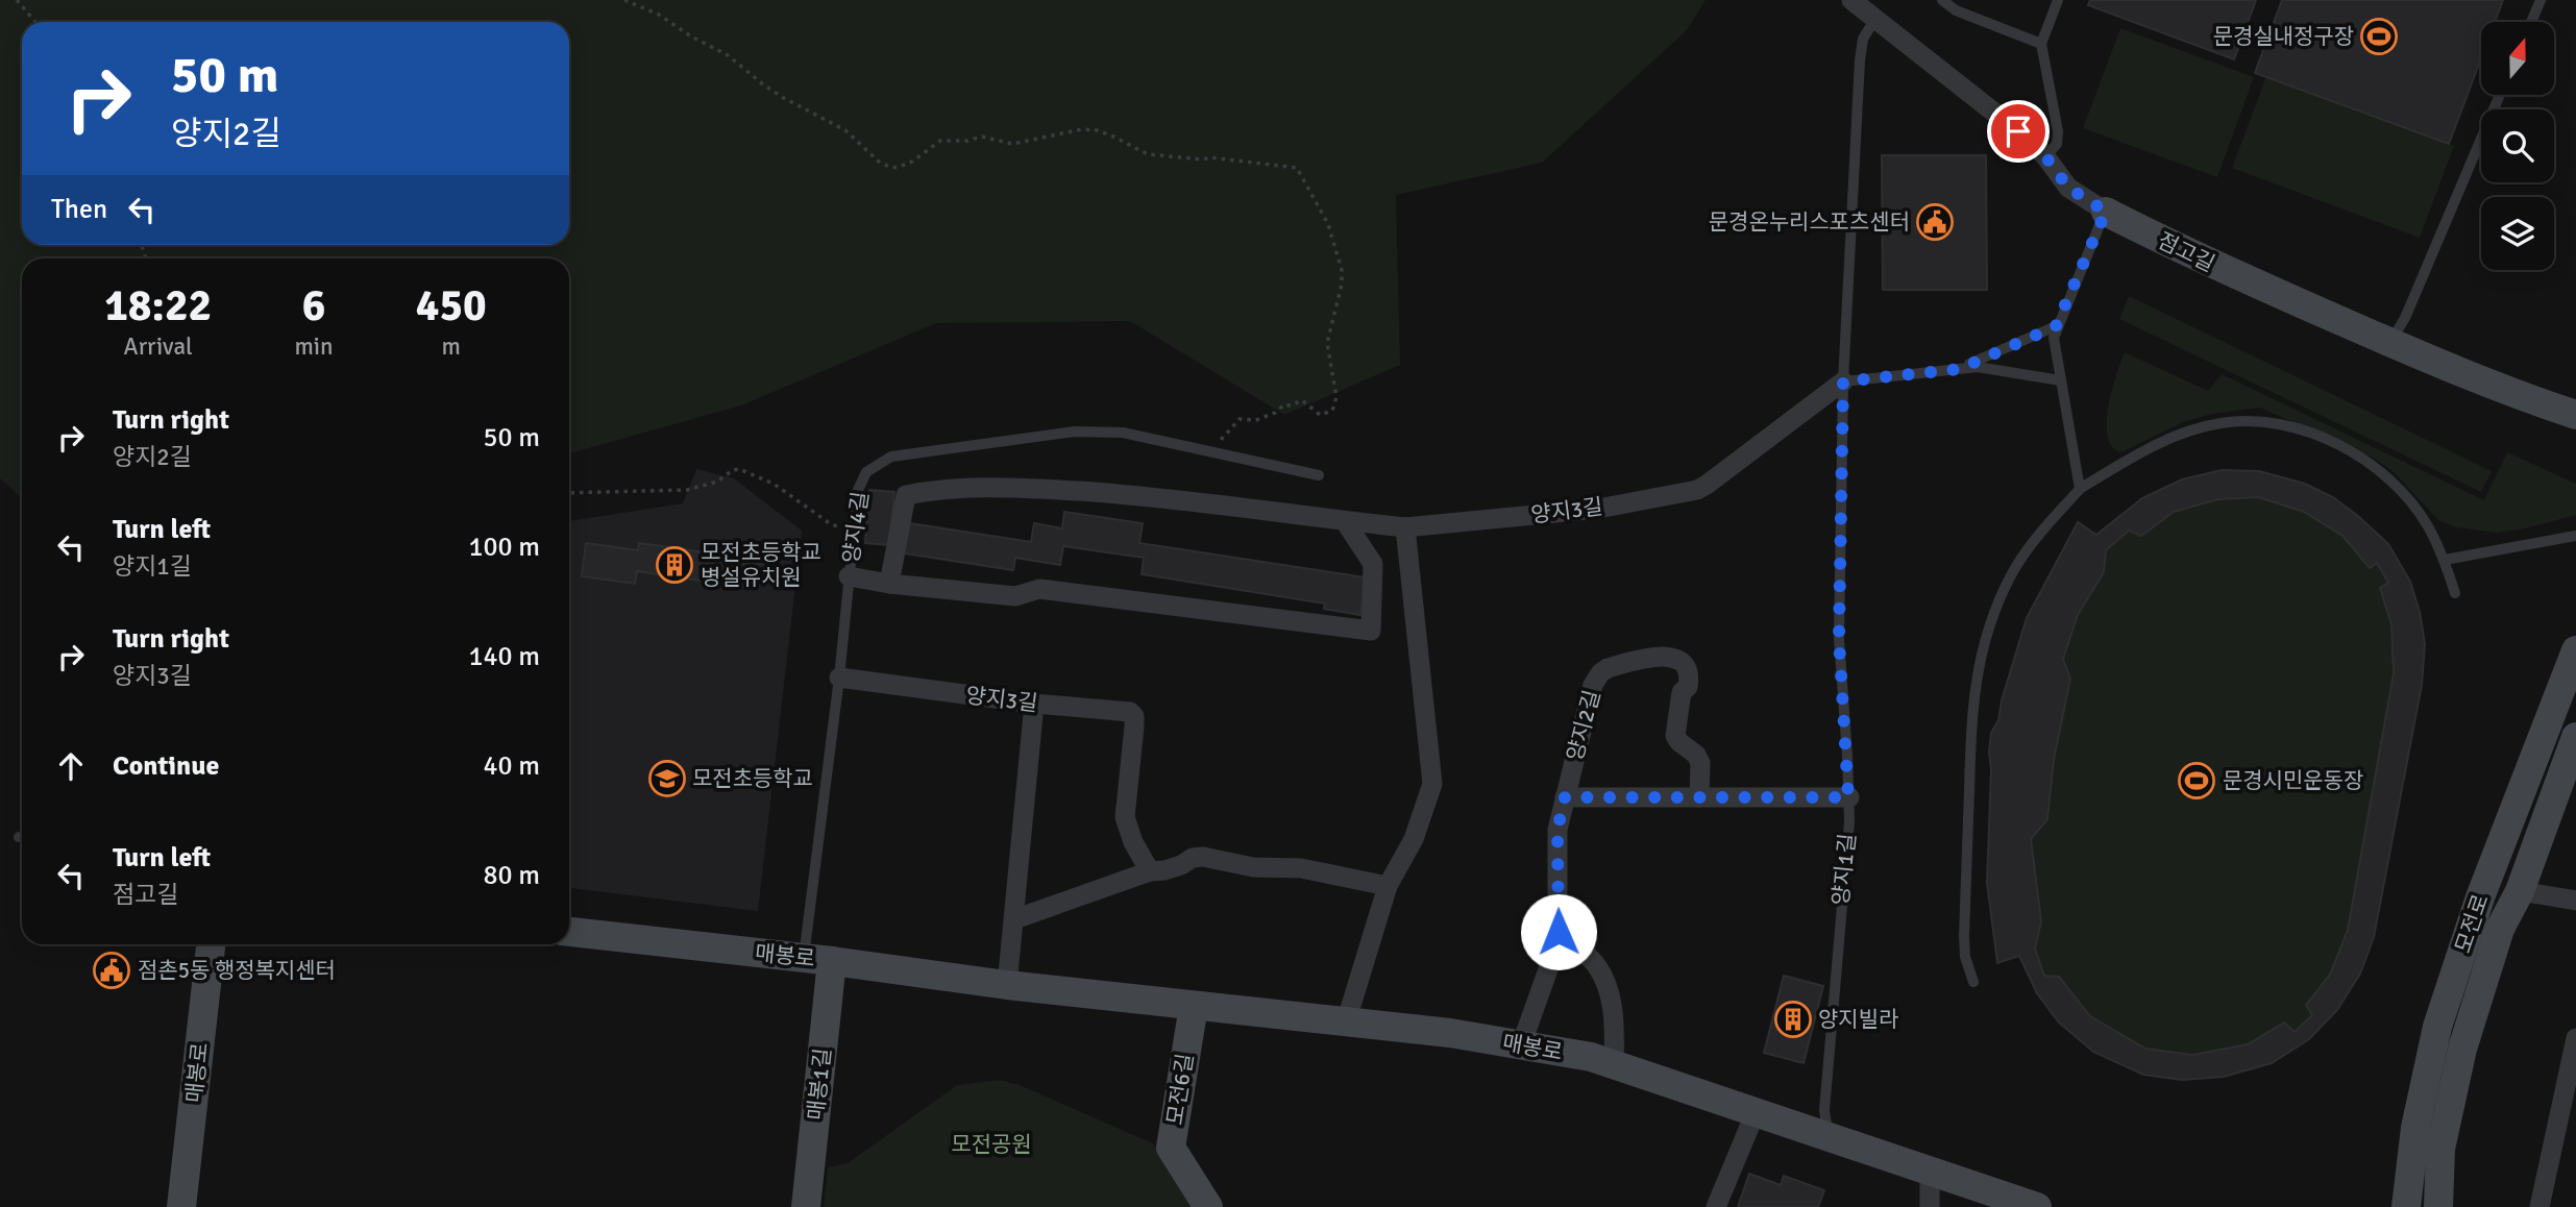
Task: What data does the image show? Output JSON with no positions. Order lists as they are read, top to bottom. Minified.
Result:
{"streets":{"street":["점고길","양지3길","양지2길","모전로","매봉로","매봉1길","모전6길"],"lane":["양지4길","양지1길"]},"crossings":[["점고길","양지1길"],["양지3길","양지4길"],["양지3길","양지1길"],["양지4길","매봉로"],["양지4길","매봉1길"],["양지2길","매봉로"],["양지1길","매봉로"],["매봉로","매봉1길"],["매봉로","모전6길"]],"parks":["모전공원"],"places":{"sports":["문경실내정구장","문경시민운동장"],"public building":["문경온누리스포츠센터","점촌5동 행정복지센터"],"building":["모전초등학교 병설유치원","양지빌라"],"school or university":["모전초등학교"]},"north":"top","page":{"turn":["50 m","양지2길"],"then":"Then","eta":["18:22","Arrival","6","min","450","m"],"list":[{"name":"Turn right","note":"양지2길","value":"50 m"},{"name":"Turn left","note":"양지1길","value":"100 m"},{"name":"Turn right","note":"양지3길","value":"140 m"},{"name":"Continue","value":"40 m"},{"name":"Turn left","note":"점고길","value":"80 m"}]}}
